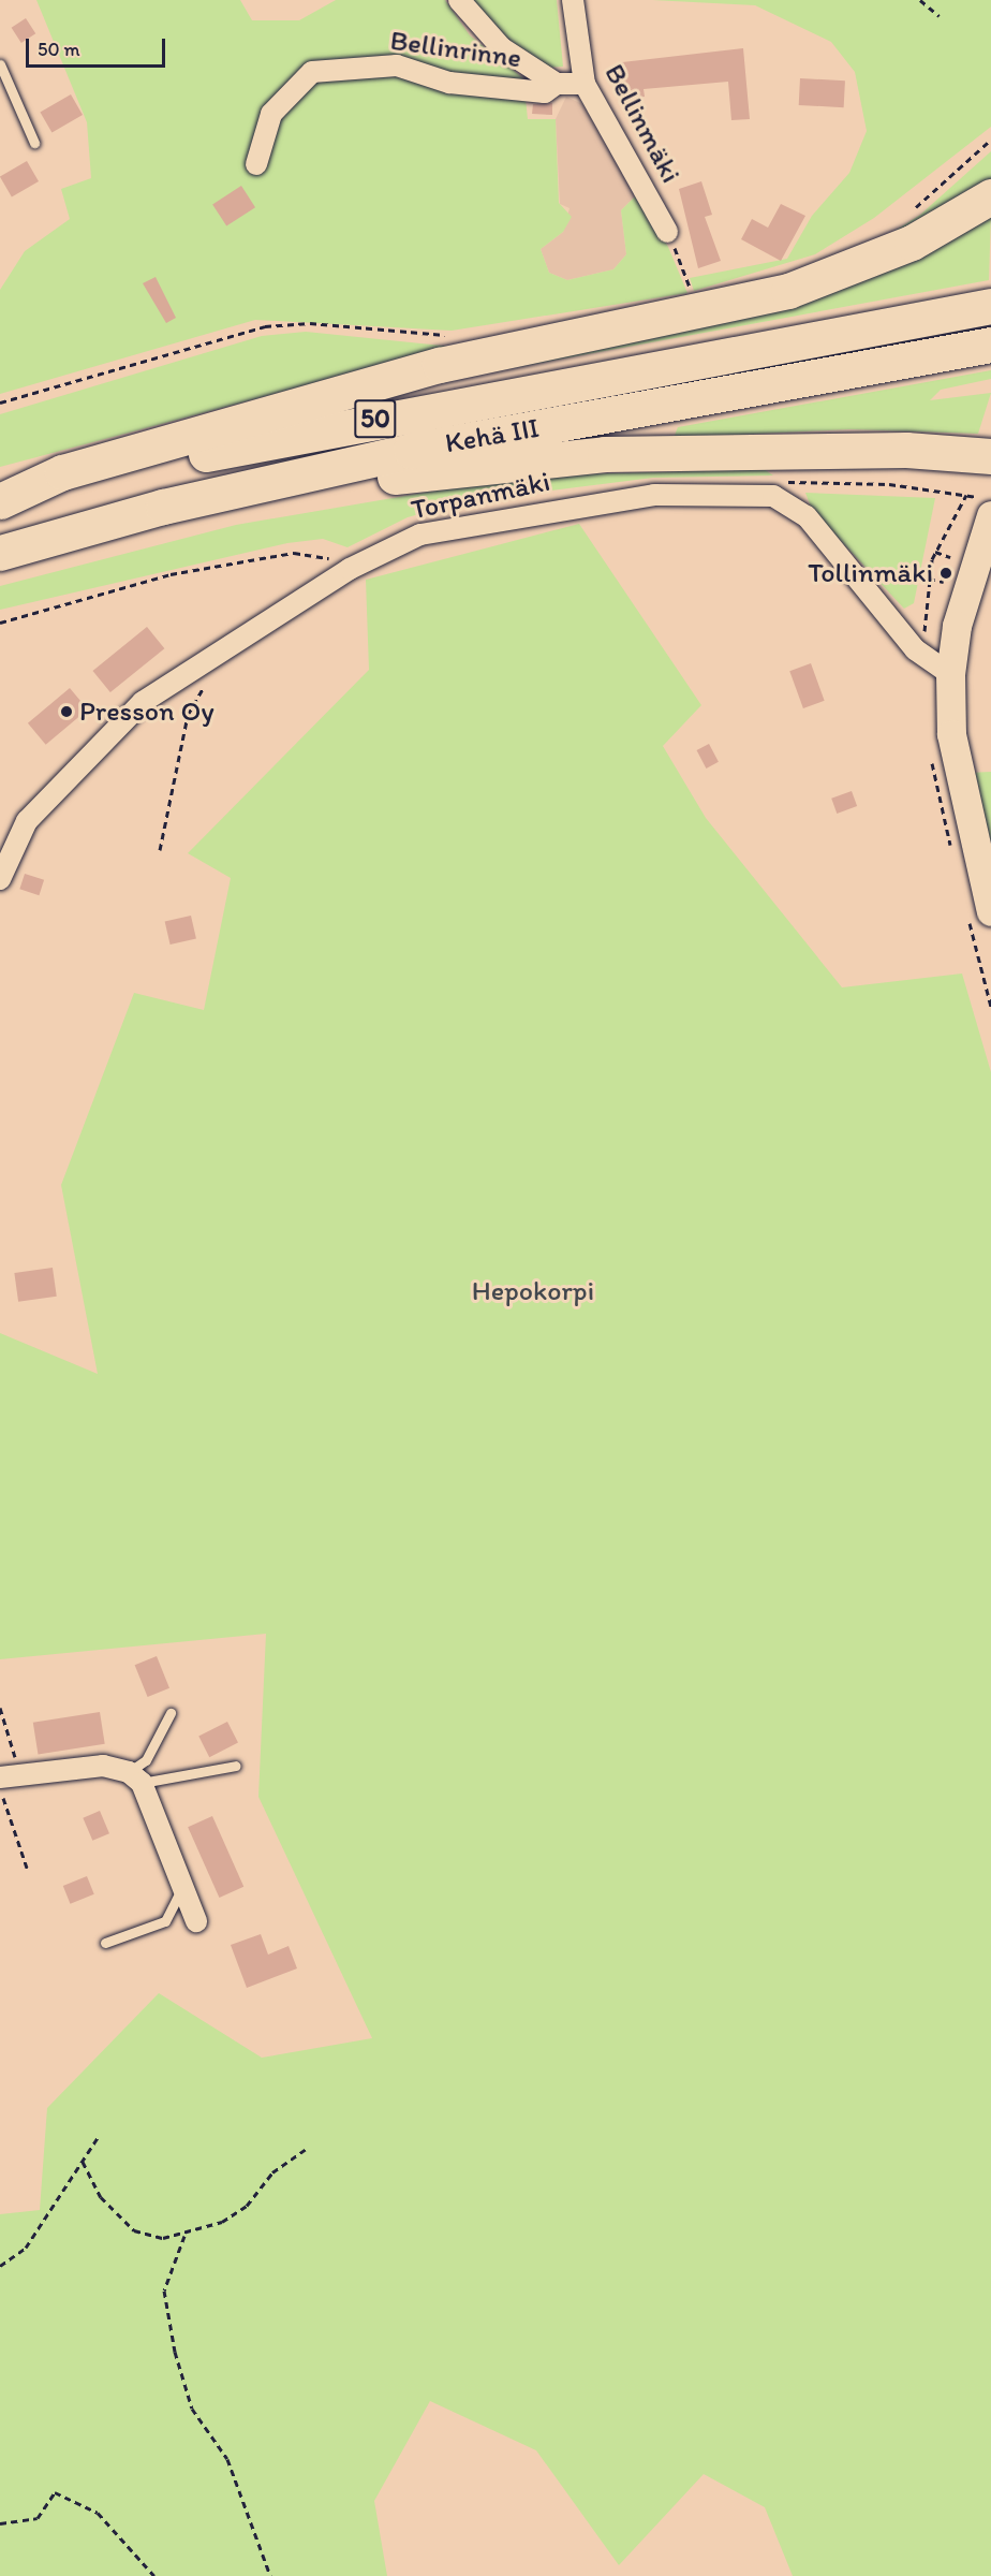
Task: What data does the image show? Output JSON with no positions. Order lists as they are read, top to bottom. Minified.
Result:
{"streets":{"highway":["50","Kehä III"],"street":["Bellinrinne","Bellinmäki","Torpanmäki"]},"crossings":[["Bellinrinne","Bellinmäki"]],"parks":["Hepokorpi"],"places":["Tollinmäki","Presson Oy"],"scale_bar":"50 m"}
